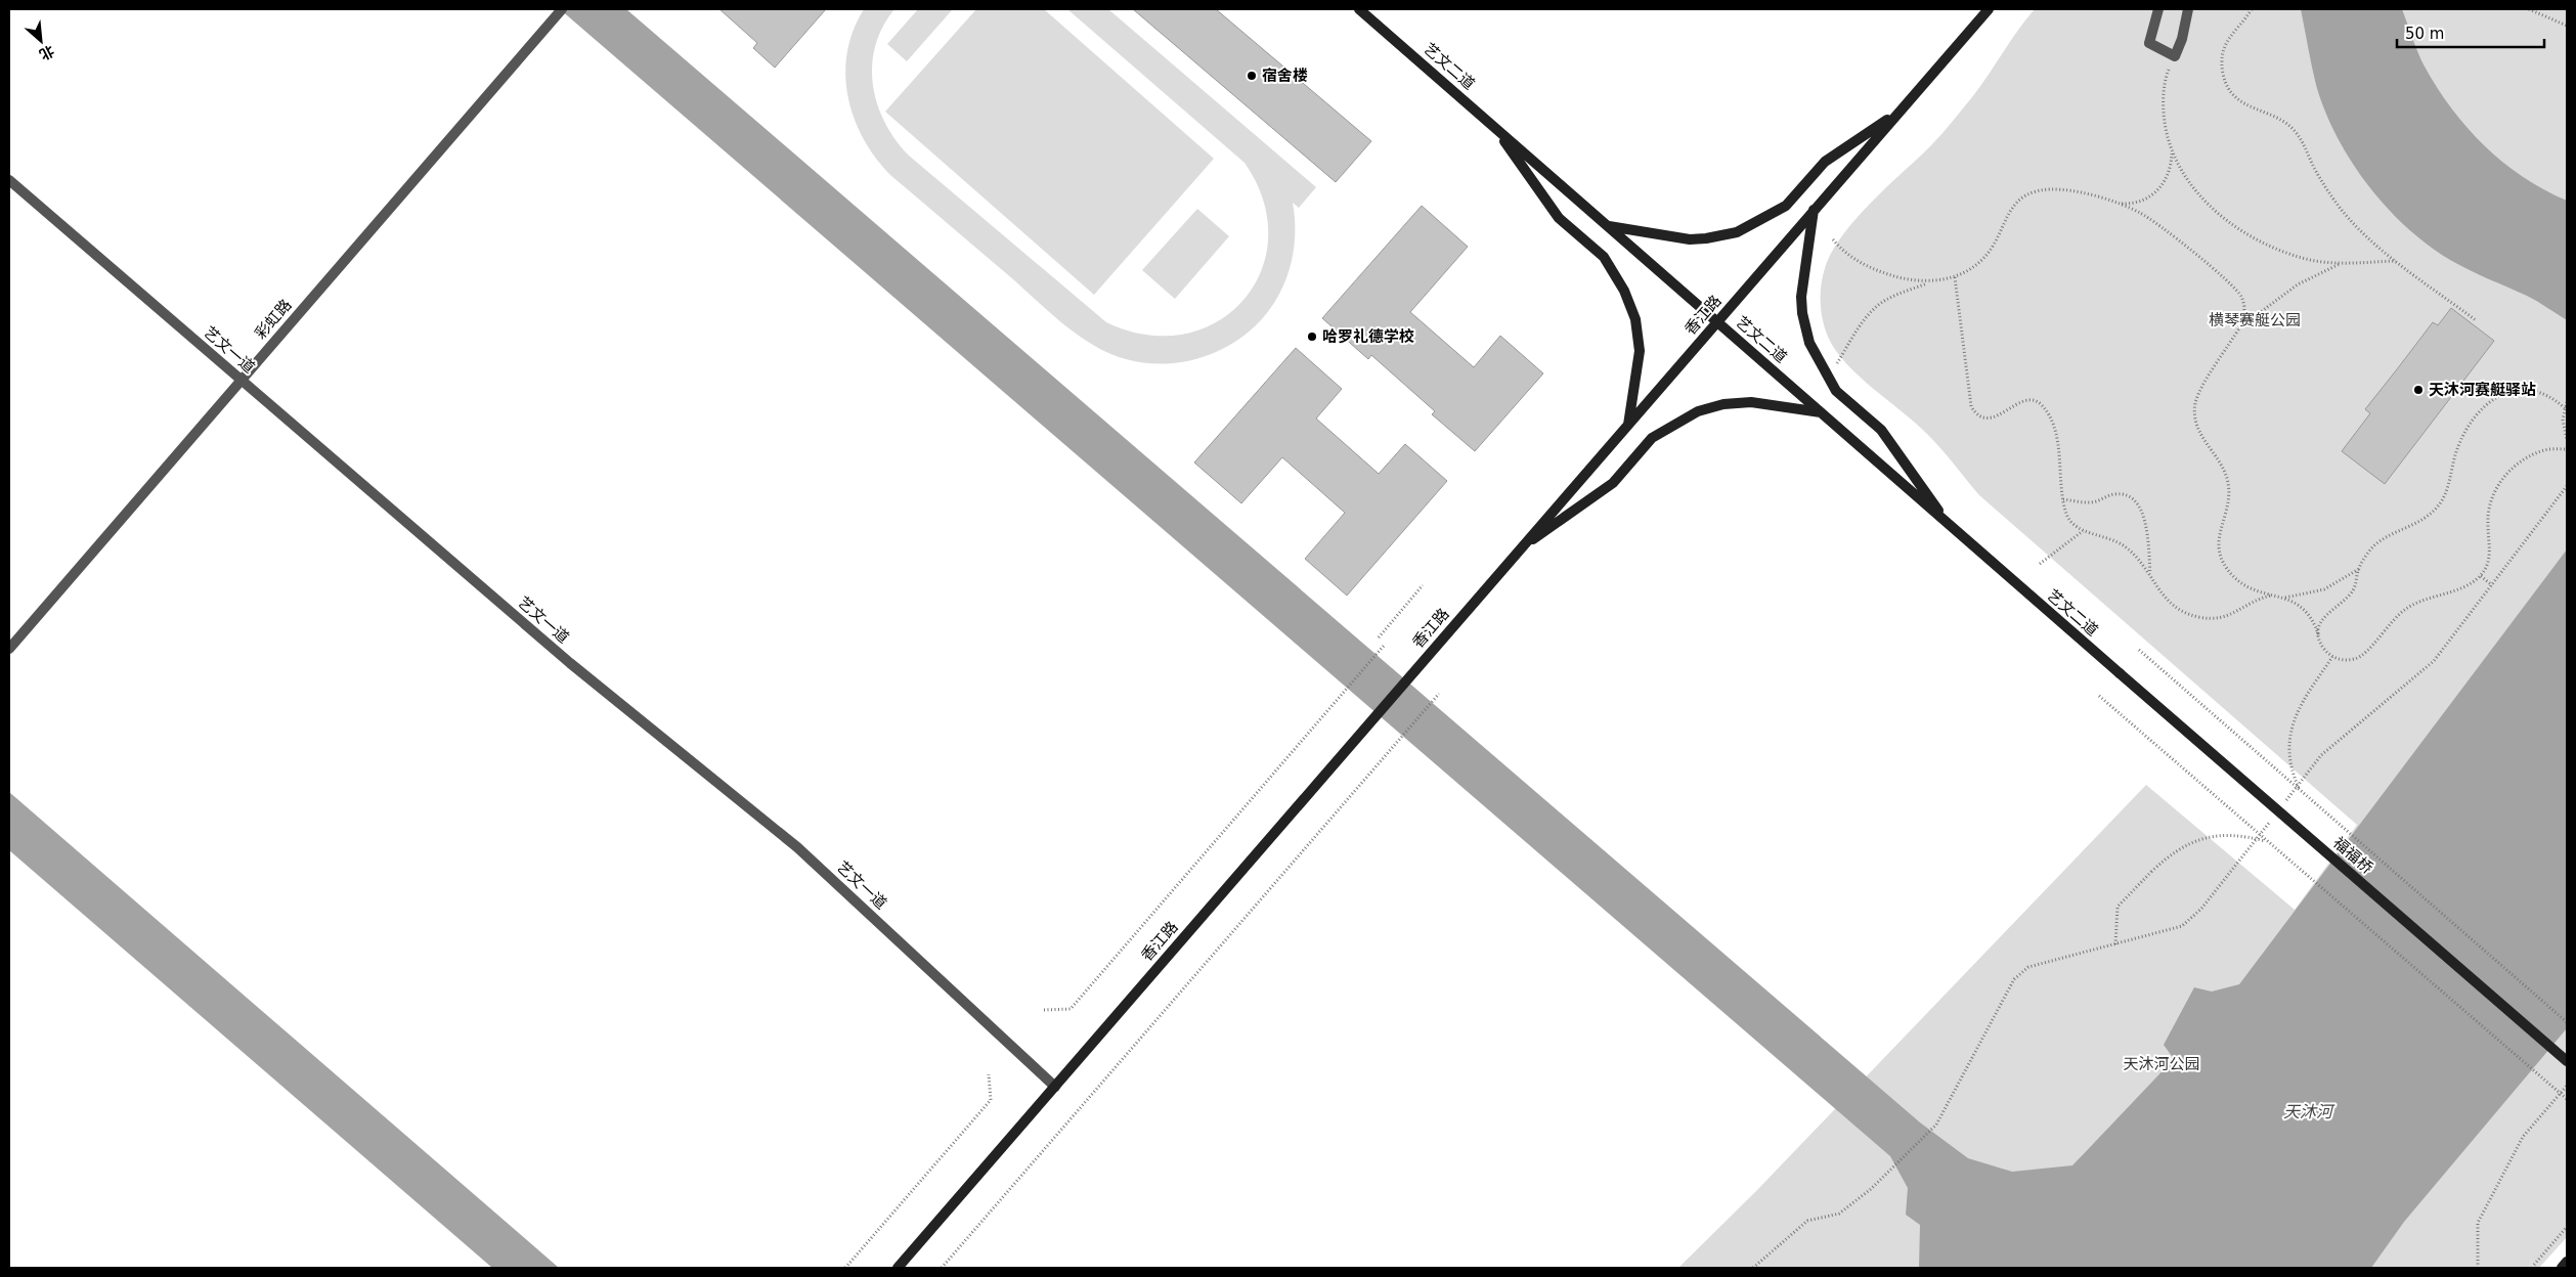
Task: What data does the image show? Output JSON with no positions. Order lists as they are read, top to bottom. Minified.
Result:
{"streets":{"main road":["艺文二道","香江路","福福桥"],"street":["彩虹路","艺文一道"]},"crossings":[["艺文二道","香江路"],["艺文二道","福福桥"],["香江路","艺文一道"],["彩虹路","艺文一道"]],"water":["天沐河"],"parks":["横琴赛艇公园","天沐河公园"],"places":["宿舍楼","哈罗礼德学校","天沐河赛艇驿站"],"scale_bar":"50 m","north":"bottom right"}
